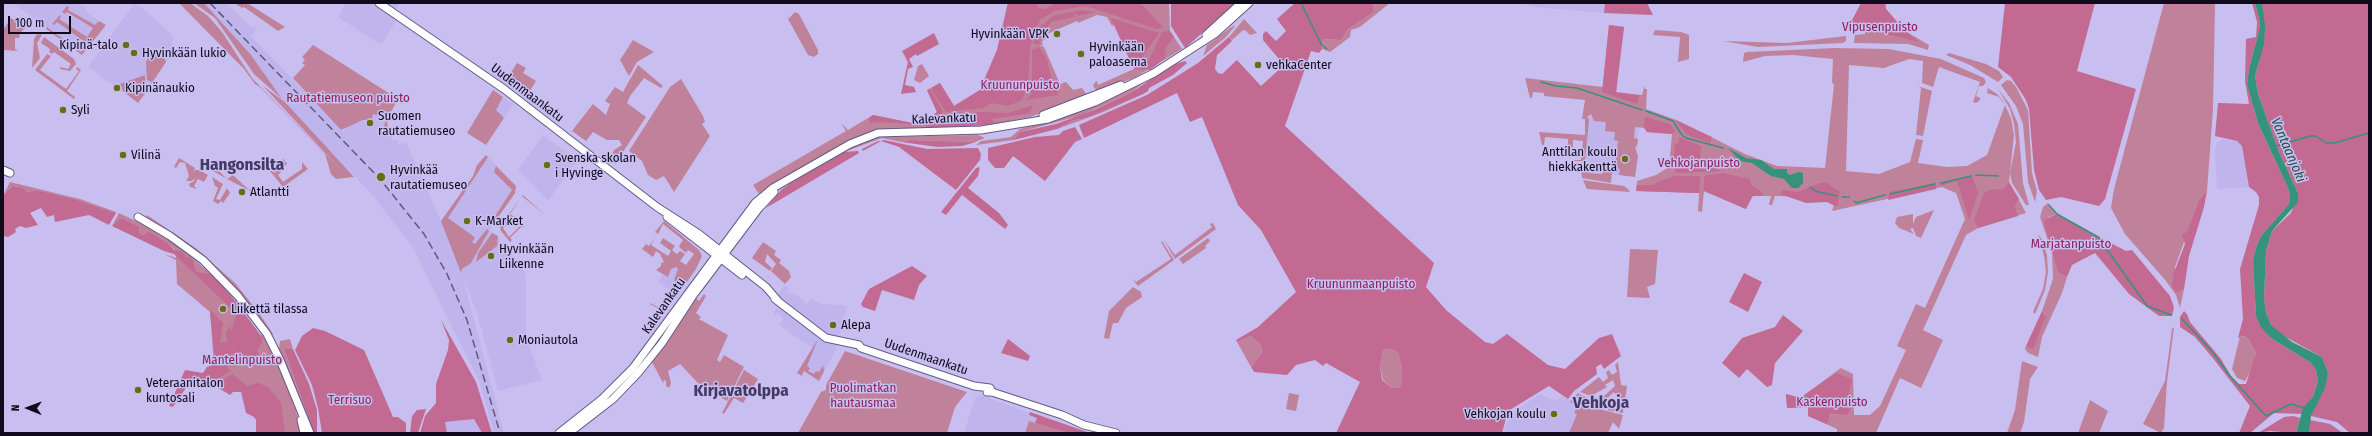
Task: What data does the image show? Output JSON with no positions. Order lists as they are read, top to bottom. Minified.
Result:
{"streets":{"main road":["Uudenmaankatu","Kalevankatu"]},"crossings":[["Uudenmaankatu","Kalevankatu"]],"districts":["Hangonsilta","Kirjavatolppa","Vehkoja"],"water":["Vantaanjoki"],"parks":["Vipusenpuisto","Kruununpuisto","Rautatiemuseon puisto","Vehkojanpuisto","Marjatanpuisto","Kruununmaanpuisto","Mantelinpuisto","Puolimatkan hautausmaa","Terrisuo","Kaskenpuisto"],"places":["Hyvinkään VPK","Kipinä-talo","Hyvinkään lukio","Hyvinkään paloasema","vehkaCenter","Kipinänaukio","Syli","Suomen rautatiemuseo","Vilinä","Anttilan koulu hiekkakenttä","Svenska skolan i Hyvinge","Hyvinkää rautatiemuseo","Atlantti","K-Market","Hyvinkään Liikenne","Liikettä tilassa","Alepa","Moniautola","Veteraanitalon kuntosali","Vehkojan koulu"],"scale_bar":"100 m","north":"left"}
